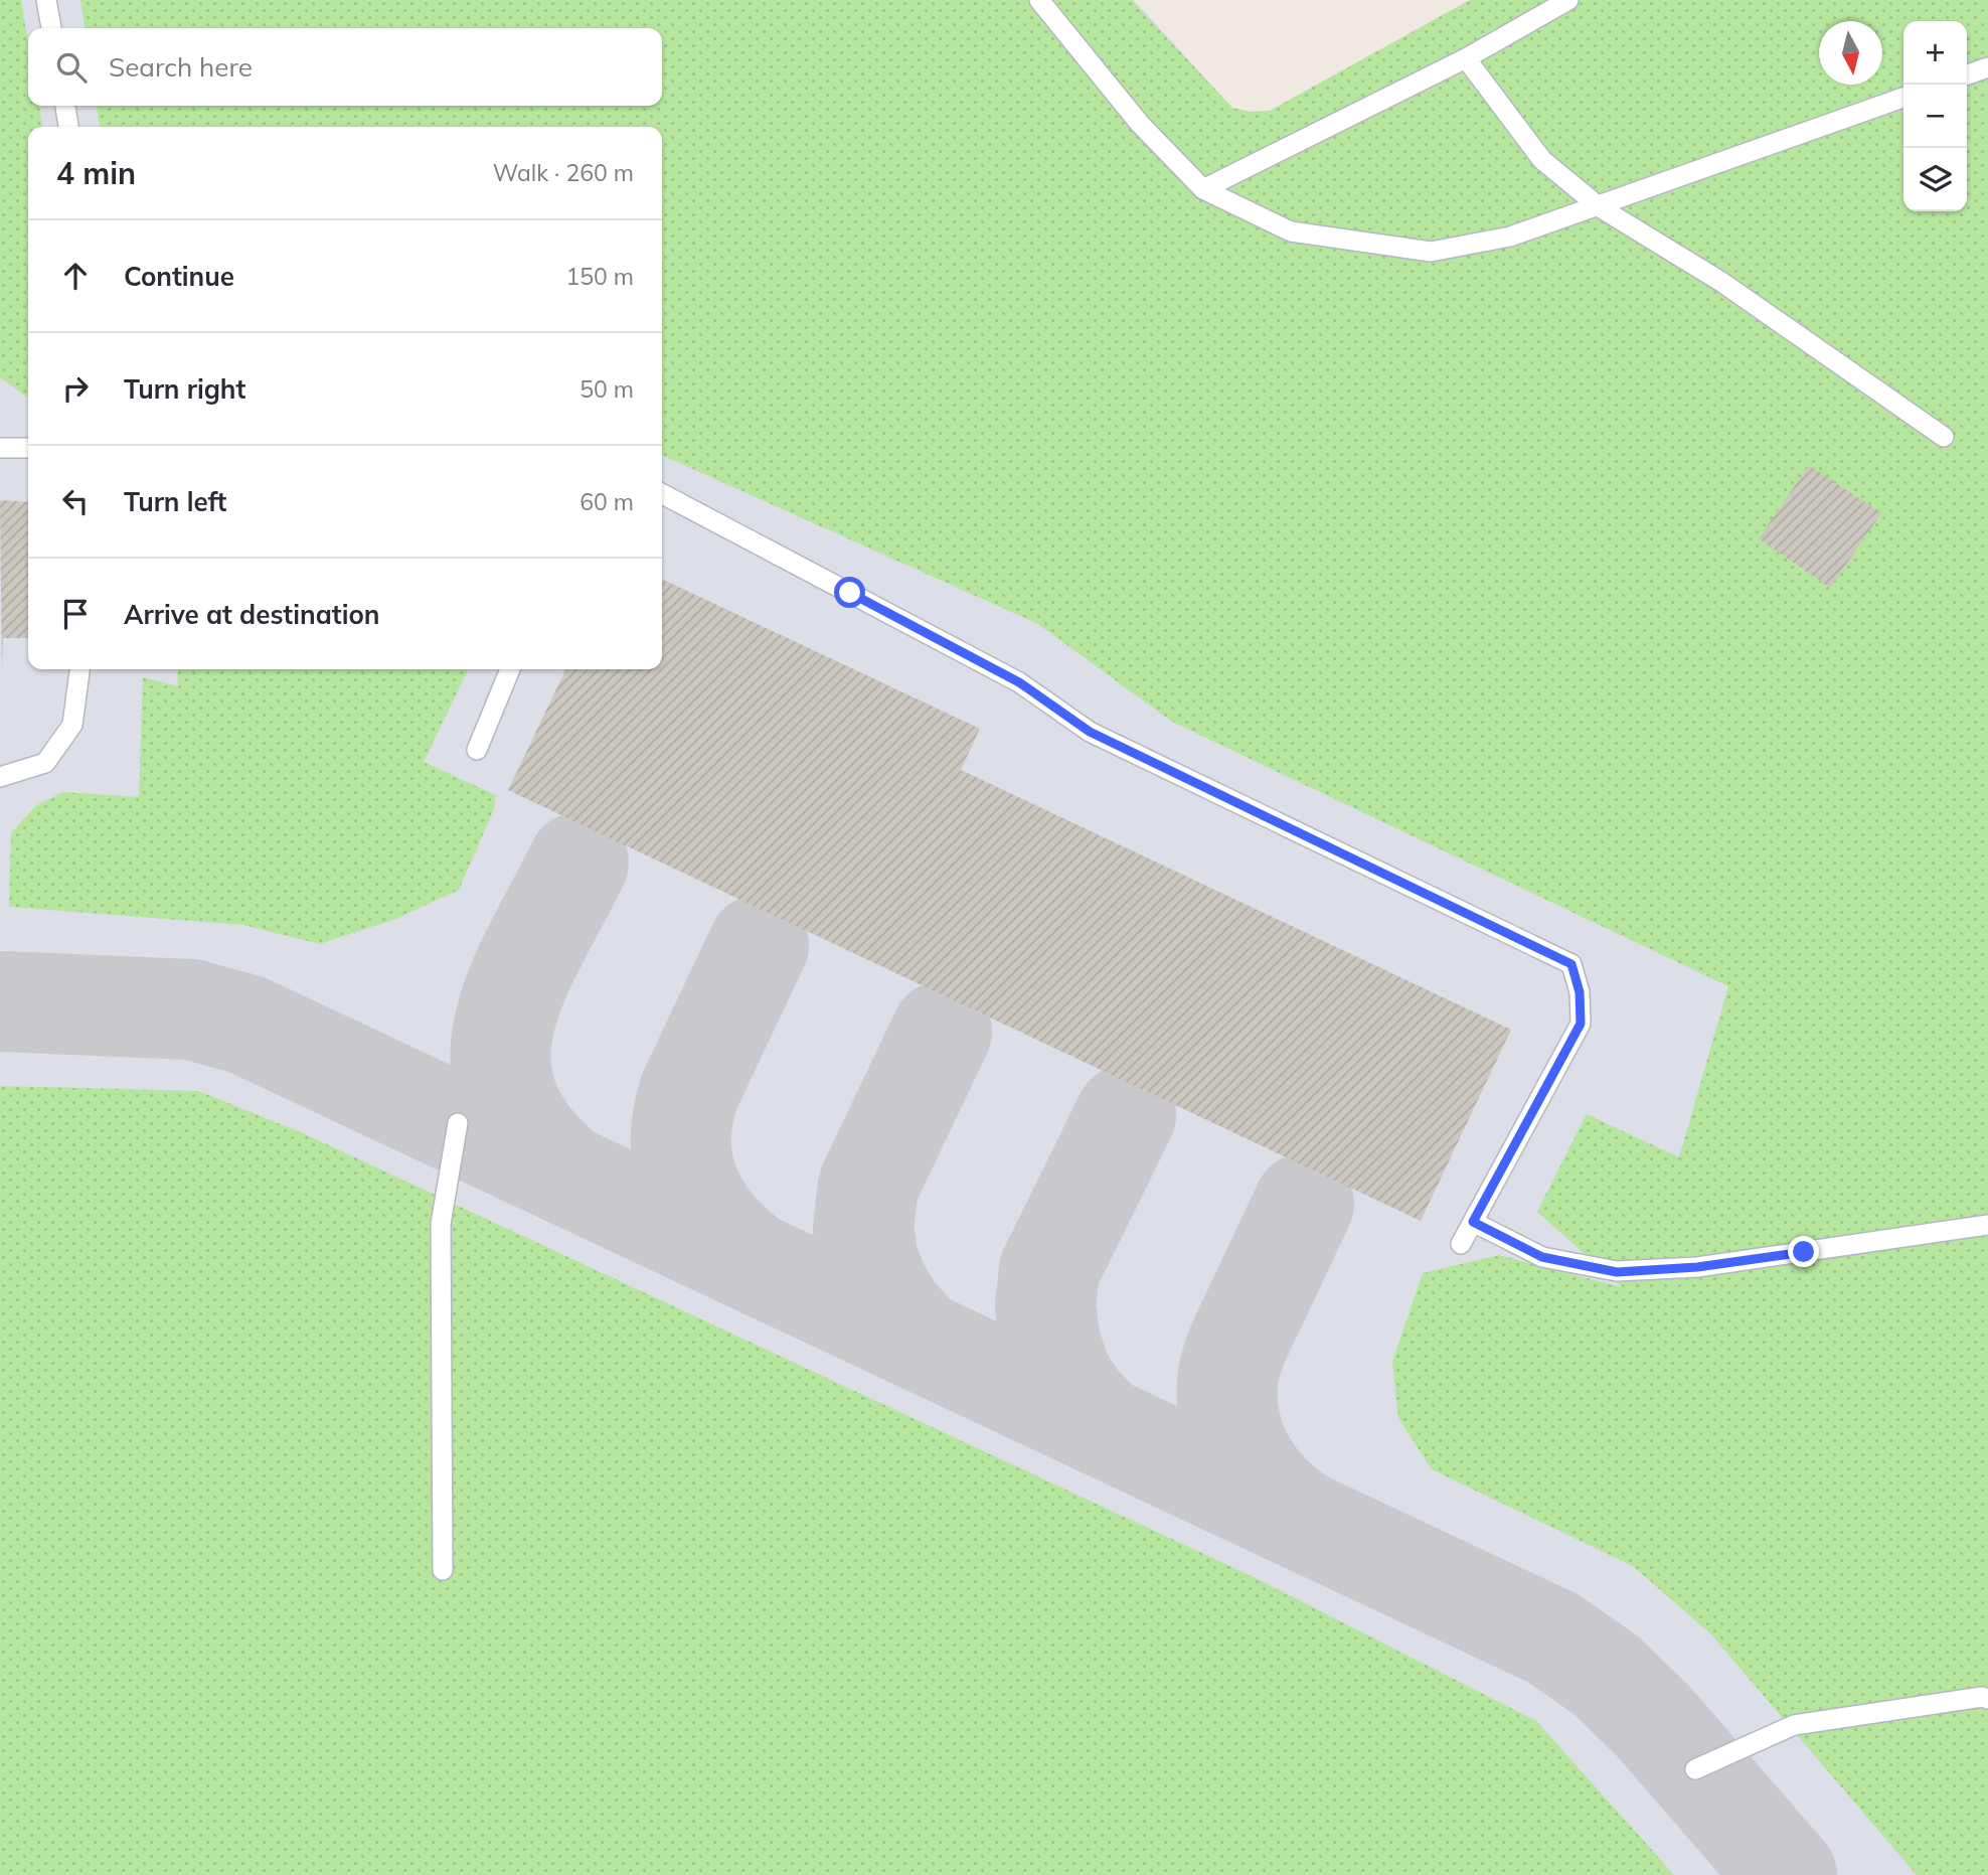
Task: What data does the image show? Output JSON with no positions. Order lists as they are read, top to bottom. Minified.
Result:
{"north":"bottom","page":{"map_buttons":["+","−"],"search":"Search here","heading":["4 min","Walk · 260 m"],"list":[["Continue","150 m"],["Turn right","50 m"],["Turn left","60 m"],"Arrive at destination"]}}
